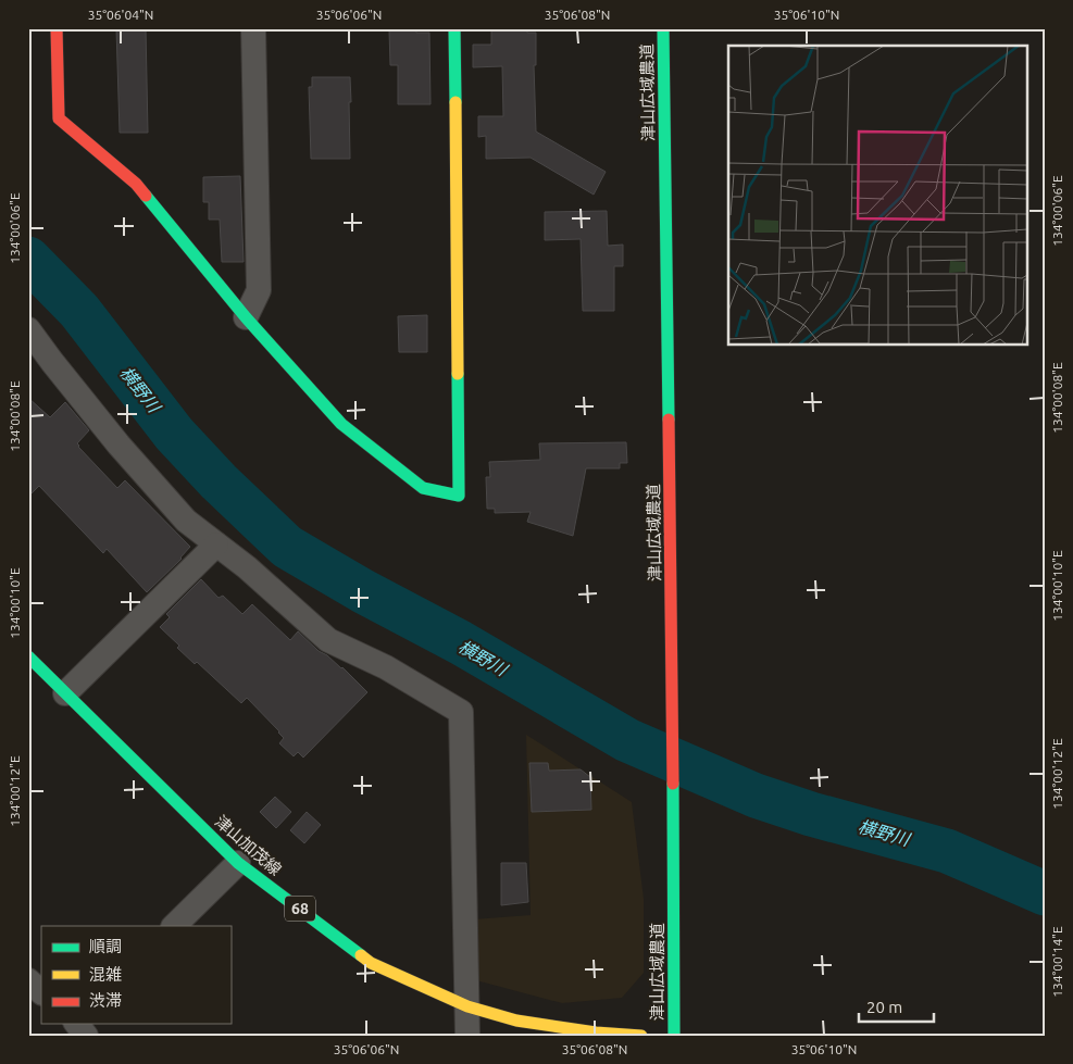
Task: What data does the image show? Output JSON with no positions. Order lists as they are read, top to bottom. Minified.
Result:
{"streets":{"street":["津山広域農道","津山加茂線","68"]},"water":["横野川"],"legend":["順調","混雑","渋滞"],"scale_bar":"20 m","coordinates":["35°06'04\"N","35°06'06\"N","35°06'08\"N","35°06'10\"N","134°00'06\"E","134°00'08\"E","134°00'10\"E","134°00'12\"E","134°00'14\"E"]}
